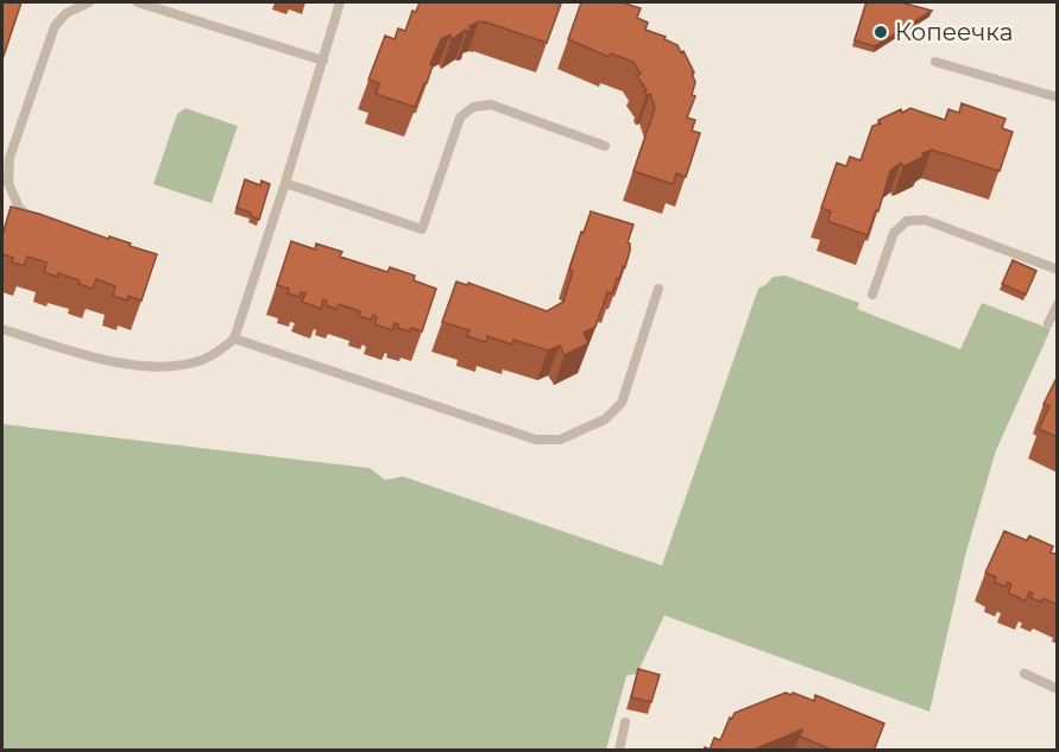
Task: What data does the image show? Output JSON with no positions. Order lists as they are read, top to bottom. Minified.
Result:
{"places":["Копеечка"]}
